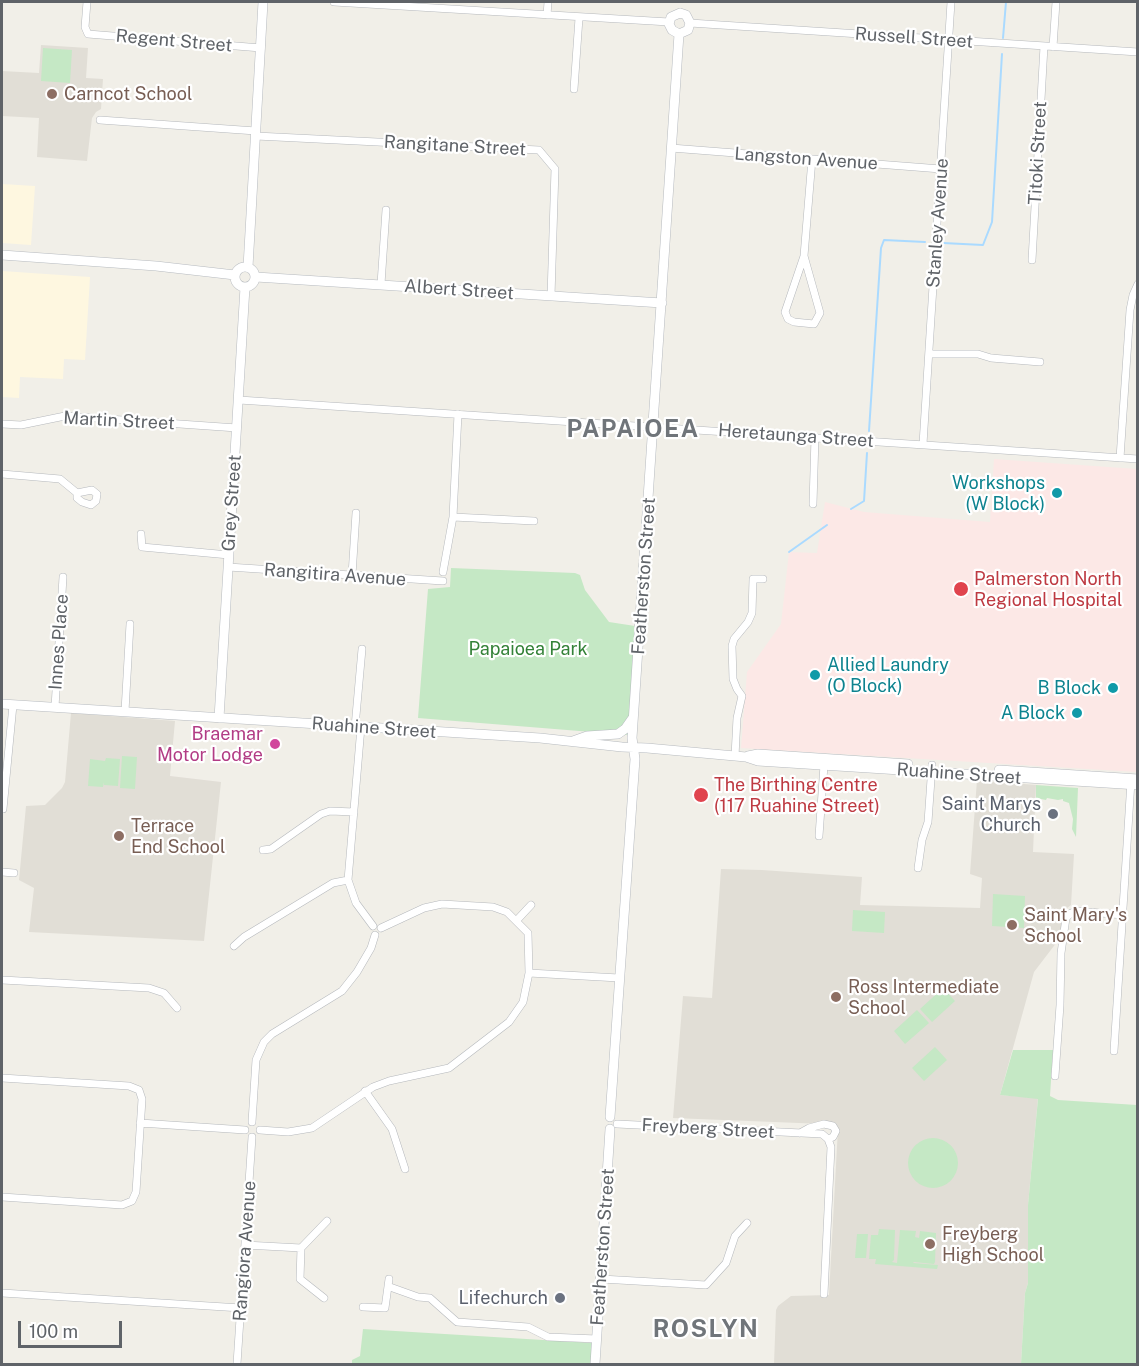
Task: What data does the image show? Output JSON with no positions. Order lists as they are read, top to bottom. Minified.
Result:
{"streets":{"main road":["Albert Street","Grey Street","Featherston Street","Ruahine Street"],"street":["Russell Street","Regent Street","Rangitane Street","Titoki Street","Langston Avenue","Stanley Avenue","Martin Street","Heretaunga Street","Rangitira Avenue","Innes Place","Freyberg Street","Rangiora Avenue"]},"crossings":[["Russell Street","Titoki Street"],["Russell Street","Stanley Avenue"],["Russell Street","Featherston Street"],["Rangitane Street","Albert Street"],["Langston Avenue","Stanley Avenue"],["Langston Avenue","Featherston Street"],["Stanley Avenue","Heretaunga Street"],["Albert Street","Grey Street"],["Albert Street","Featherston Street"],["Martin Street","Grey Street"],["Heretaunga Street","Grey Street"],["Heretaunga Street","Featherston Street"],["Grey Street","Rangitira Avenue"],["Grey Street","Ruahine Street"],["Featherston Street","Ruahine Street"],["Featherston Street","Freyberg Street"],["Innes Place","Ruahine Street"]],"districts":["PAPAIOEA","ROSLYN"],"parks":["Papaioea Park"],"places":["Carncot School","Workshops (W Block)","Palmerston North Regional Hospital","Allied Laundry (O Block)","B Block","A Block","Braemar Motor Lodge","The Birthing Centre (117 Ruahine Street)","Saint Marys Church","Terrace End School","Saint Mary's School","Ross Intermediate School","Freyberg High School","Lifechurch"],"scale_bar":"100 m"}
